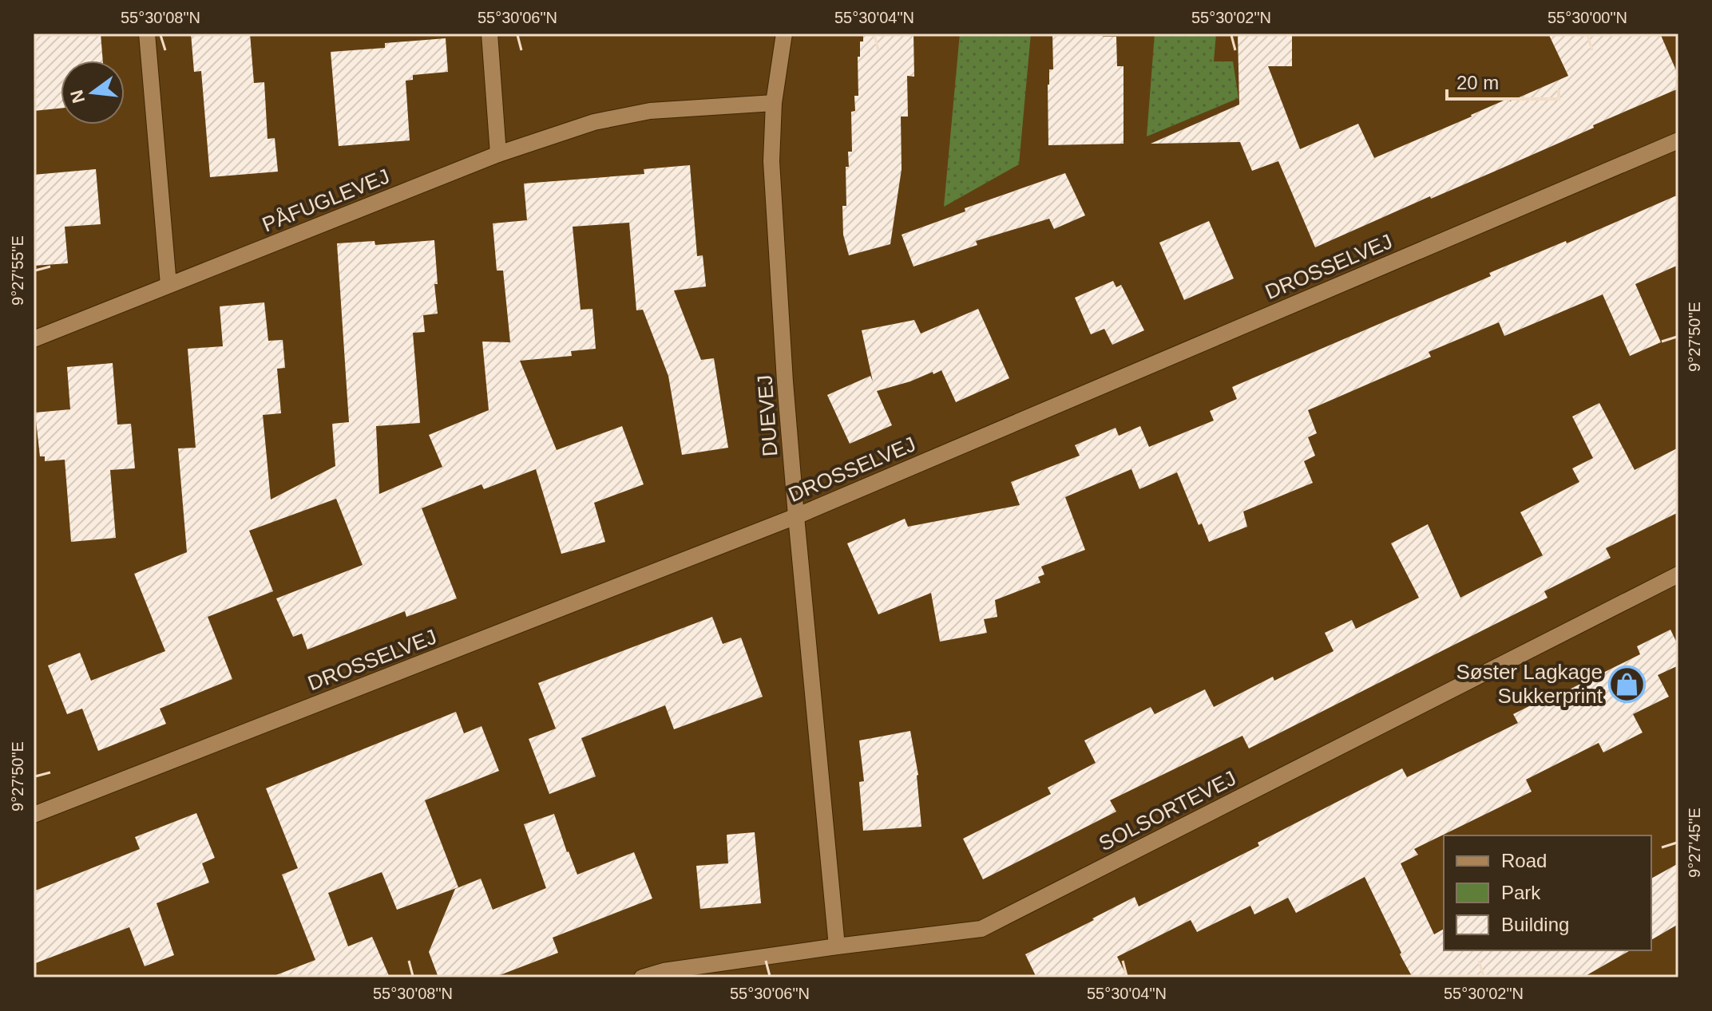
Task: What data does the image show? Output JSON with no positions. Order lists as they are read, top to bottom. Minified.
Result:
{"streets":{"street":["PÅFUGLEVEJ","DROSSELVEJ","DUEVEJ","SOLSORTEVEJ"]},"crossings":[["PÅFUGLEVEJ","DUEVEJ"],["DROSSELVEJ","DUEVEJ"],["DUEVEJ","SOLSORTEVEJ"]],"places":{"shop":["Søster Lagkage Sukkerprint"]},"legend":["Road","Park","Building"],"scale_bar":"20 m","north":"left","coordinates":["55°30'08\"N","55°30'06\"N","55°30'04\"N","55°30'02\"N","55°30'00\"N","9°27'55\"E","9°27'50\"E","9°27'45\"E"]}
